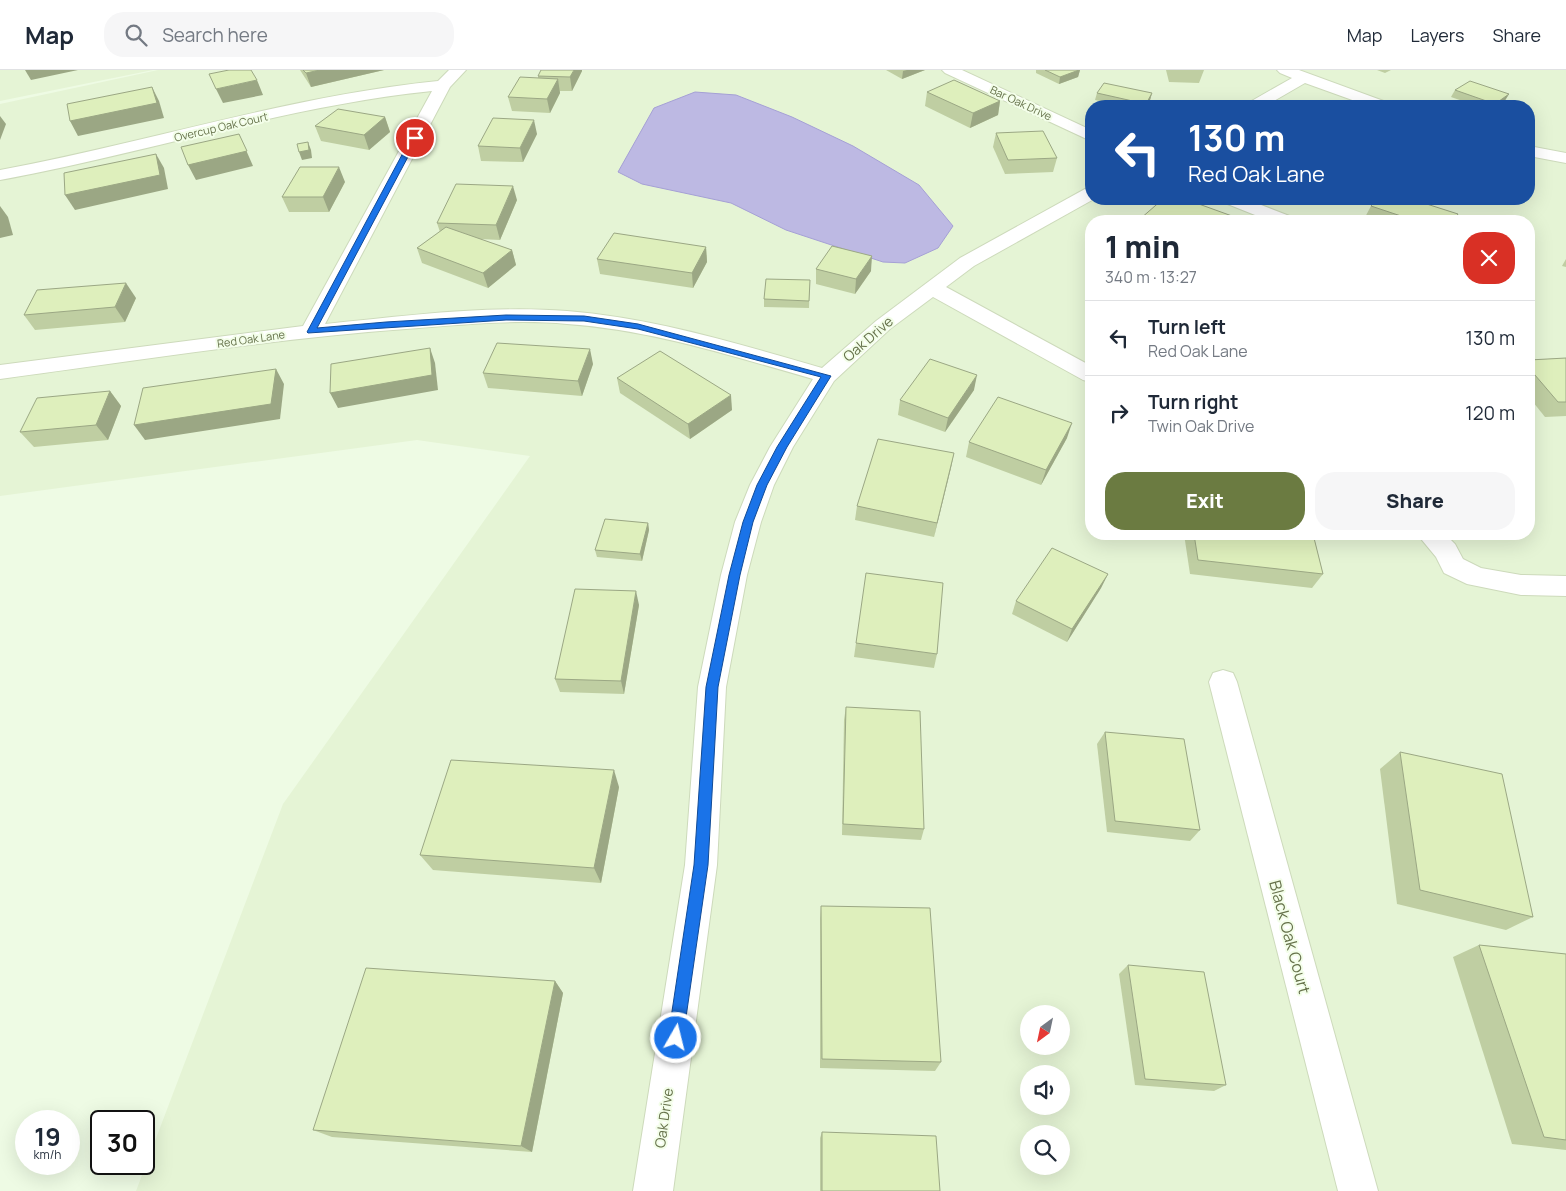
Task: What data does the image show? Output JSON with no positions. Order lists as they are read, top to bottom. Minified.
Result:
{"streets":{"street":["Bar Oak Drive","Overcup Oak Court","Red Oak Lane","Oak Drive","Black Oak Court"]},"crossings":[["Red Oak Lane","Oak Drive"]],"north":"bottom left","page":{"header":"Map","search":"Search here","nav":["Map","Layers","Share"],"turn":["130 m","Red Oak Lane"],"heading":["1 min","340 m · 13:27"],"list":[{"name":"Turn left","note":"Red Oak Lane","value":"130 m"},{"name":"Turn right","note":"Twin Oak Drive","value":"120 m"}],"buttons":["Exit","Share"],"speed":"19 km/h","limit":"30"}}
